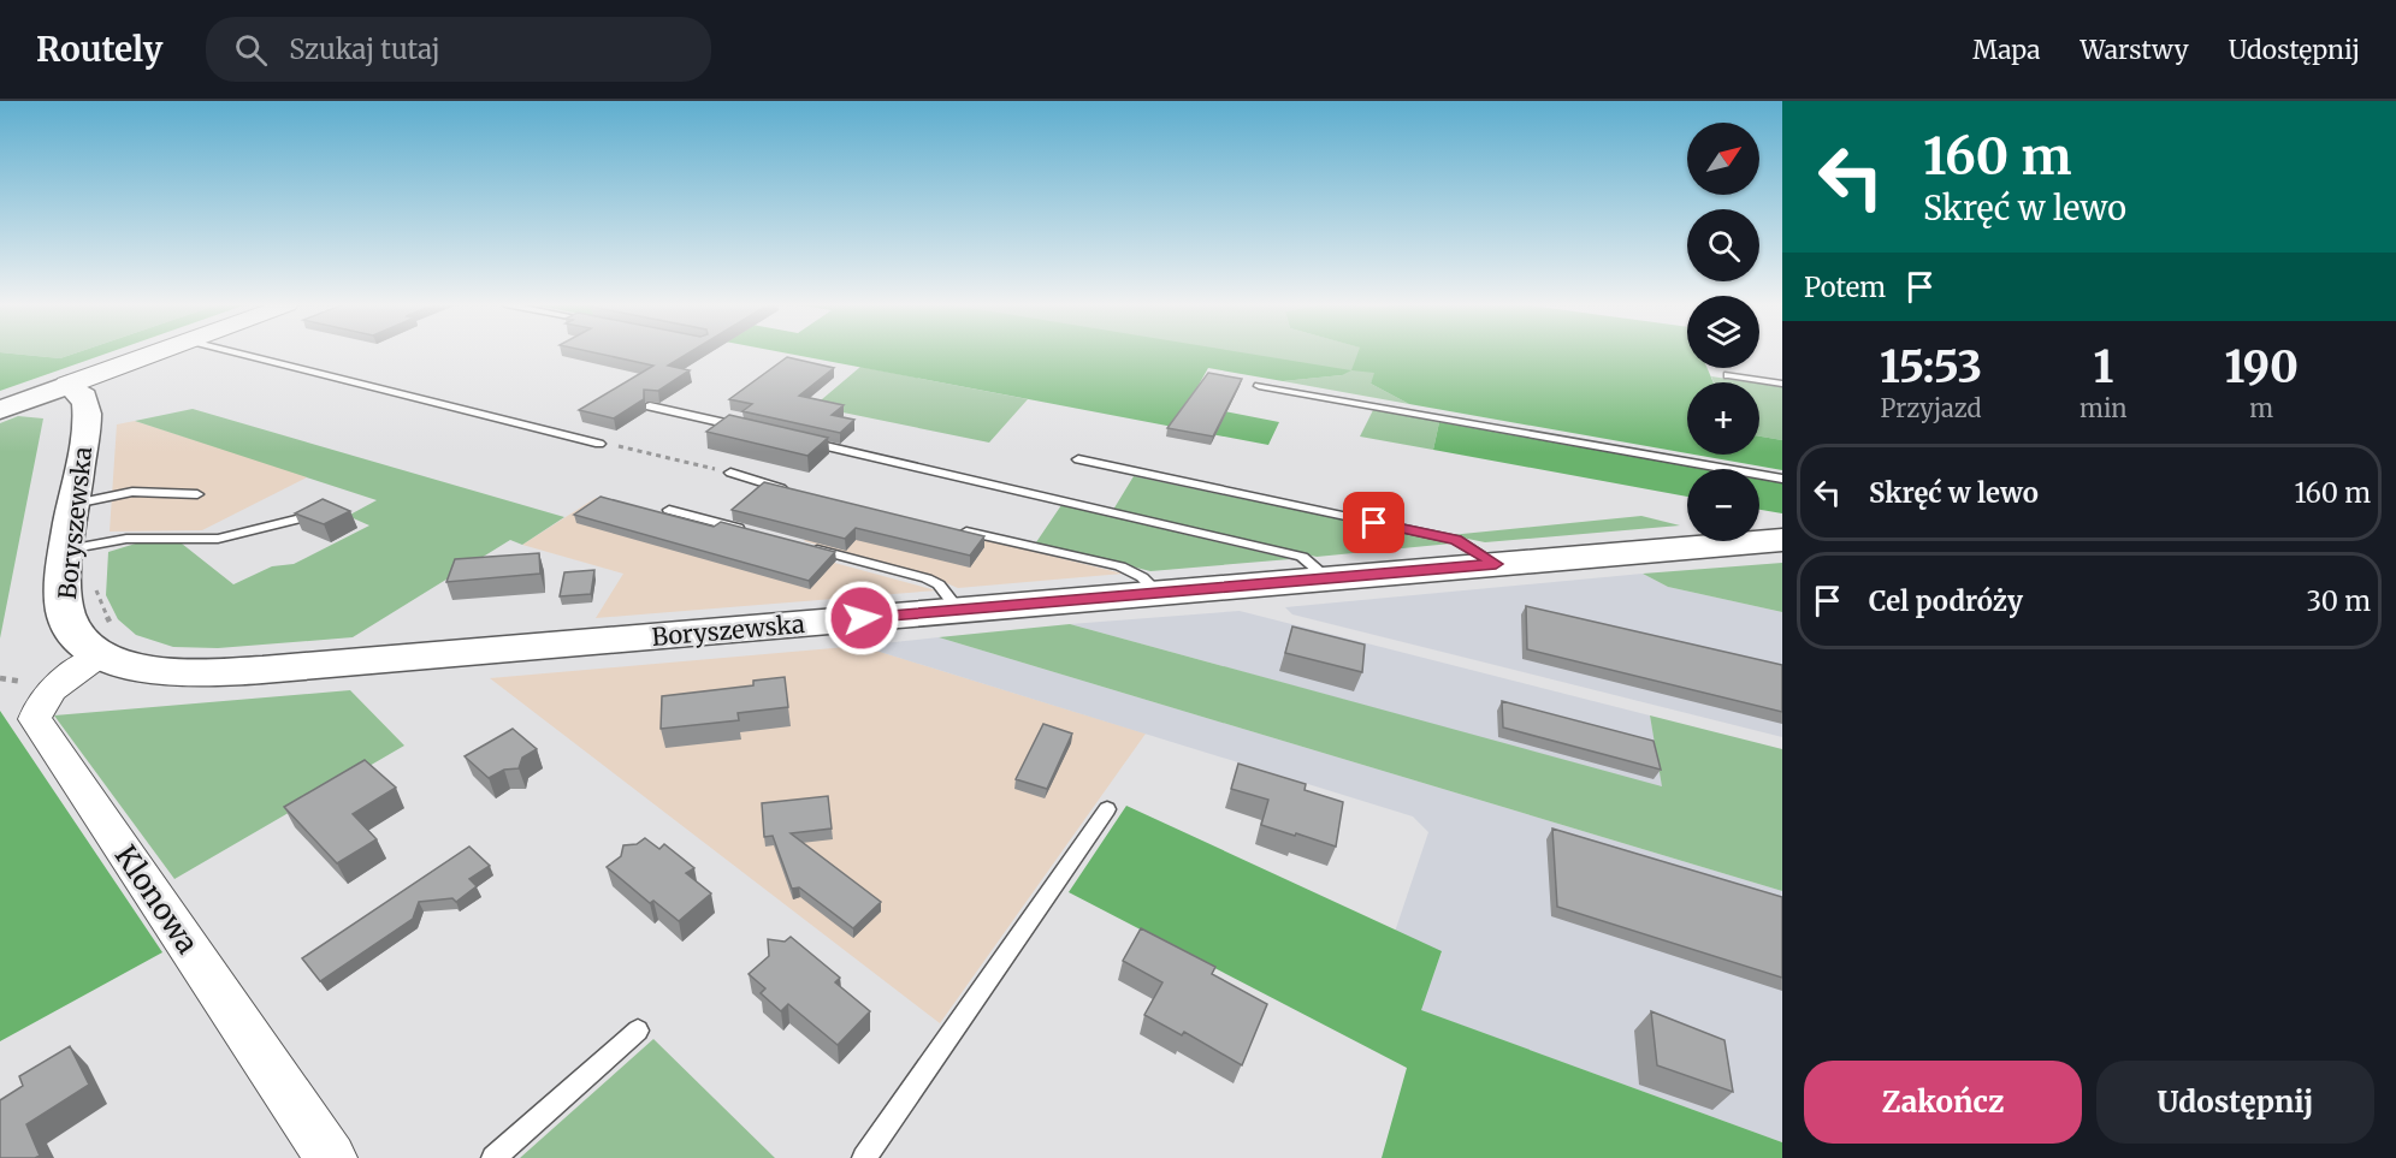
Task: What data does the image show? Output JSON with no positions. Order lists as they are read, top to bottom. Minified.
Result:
{"streets":{"main road":["Boryszewska"],"street":["Klonowa"]},"crossings":[["Boryszewska","Klonowa"]],"north":"top right","page":{"header":"Routely","search":"Szukaj tutaj","nav":["Mapa","Warstwy","Udostępnij"],"turn":["160 m","Skręć w lewo"],"map_buttons":["+","−"],"then":"Potem","eta":["15:53","Przyjazd","1","min","190","m"],"list":[{"name":"Skręć w lewo","value":"160 m"},{"name":"Cel podróży","value":"30 m"}],"buttons":["Zakończ","Udostępnij"]}}
